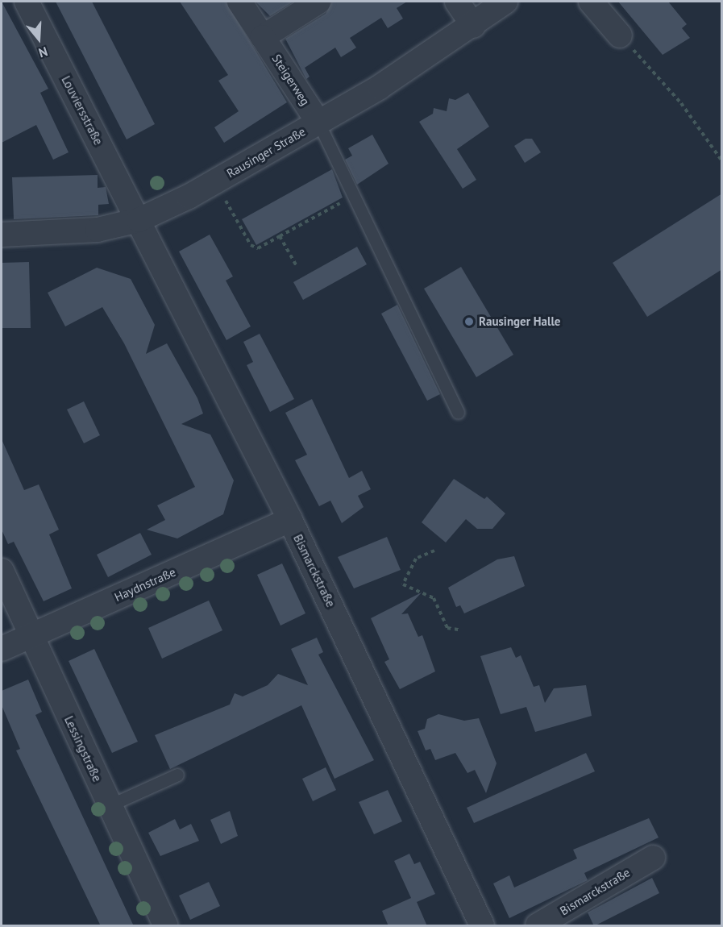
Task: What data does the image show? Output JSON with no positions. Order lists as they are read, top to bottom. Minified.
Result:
{"streets":{"street":["Steigerweg","Louviersstraße","Rausinger Straße","Bismarckstraße","Haydnstraße","Lessingstraße"]},"crossings":[["Steigerweg","Rausinger Straße"],["Louviersstraße","Rausinger Straße"],["Louviersstraße","Bismarckstraße"],["Rausinger Straße","Bismarckstraße"],["Bismarckstraße","Haydnstraße"],["Haydnstraße","Lessingstraße"]],"places":["Rausinger Halle"],"north":"bottom"}
